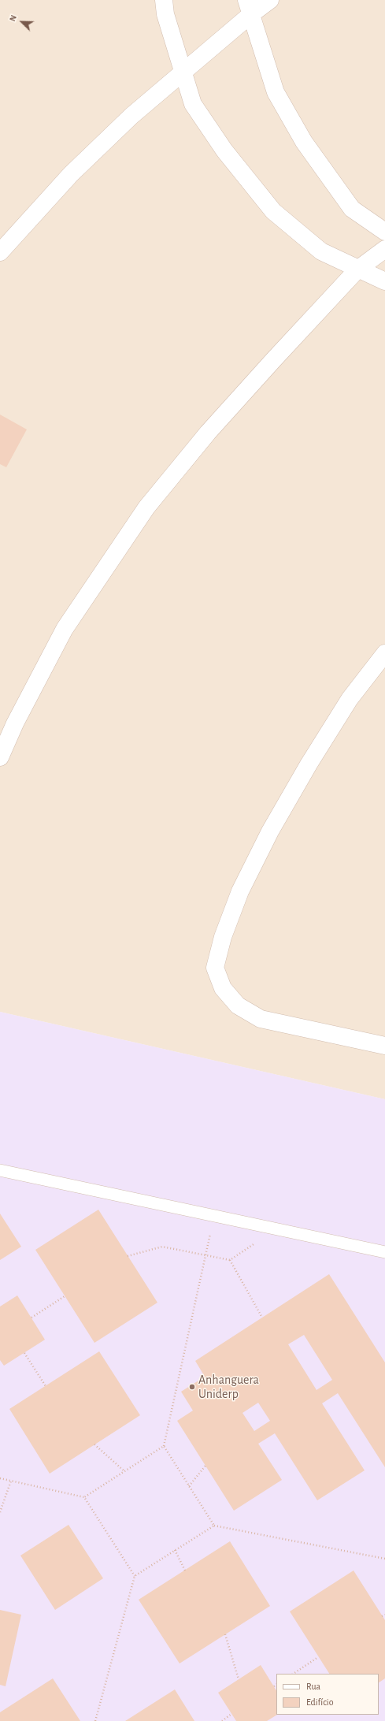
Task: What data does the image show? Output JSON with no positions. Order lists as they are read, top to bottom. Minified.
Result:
{"places":["Anhanguera Uniderp"],"legend":["Rua","Edifício"],"north":"top left"}
